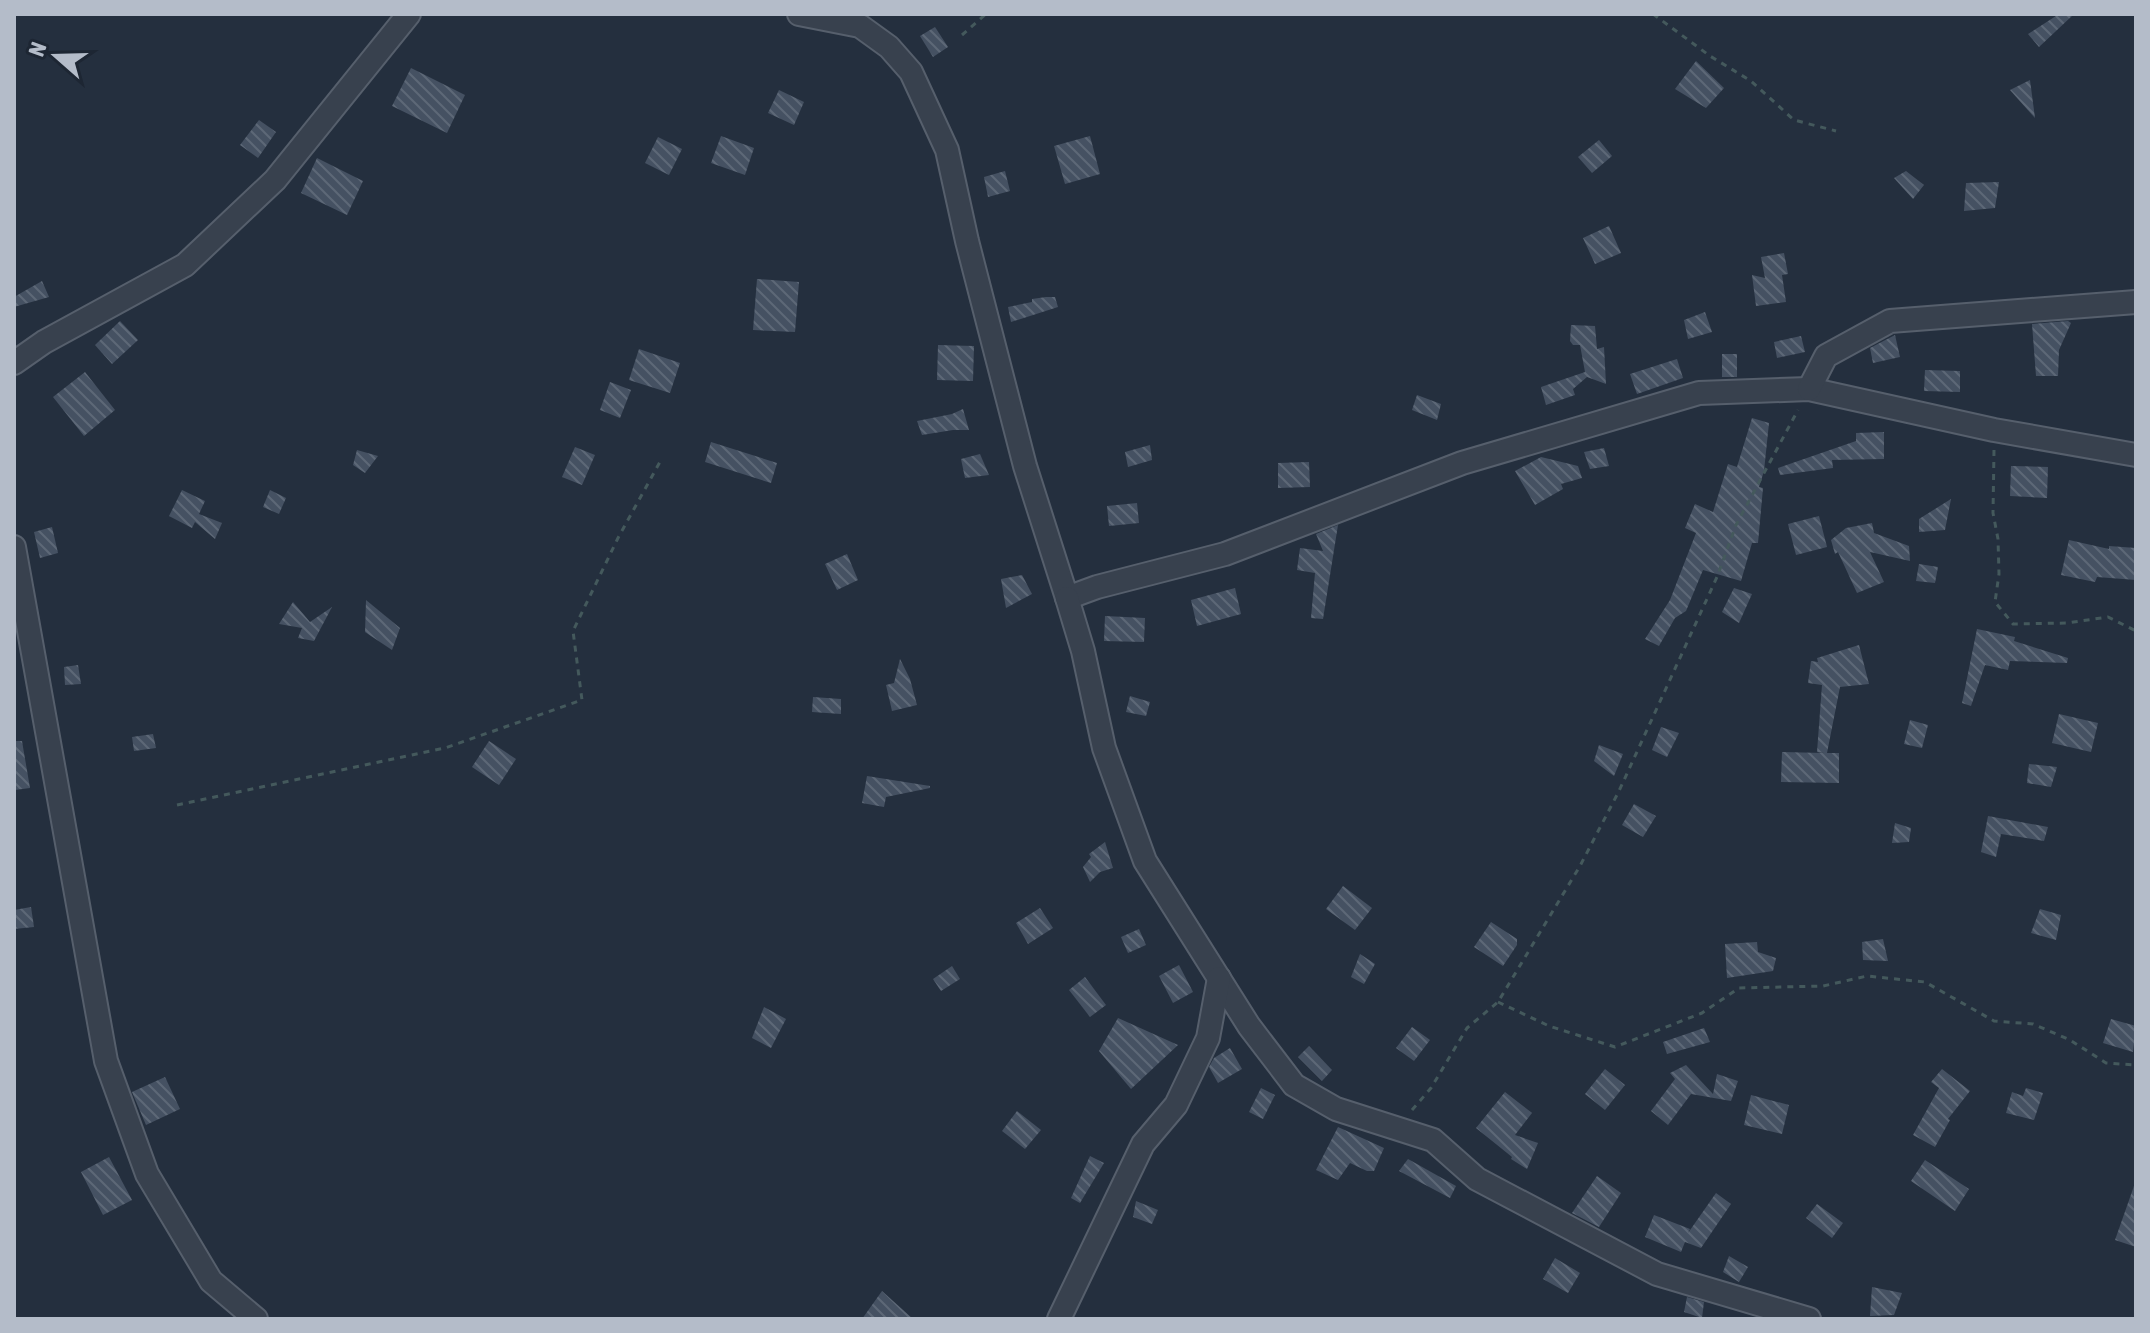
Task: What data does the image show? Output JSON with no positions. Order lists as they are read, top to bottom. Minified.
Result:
{"north":"left"}
